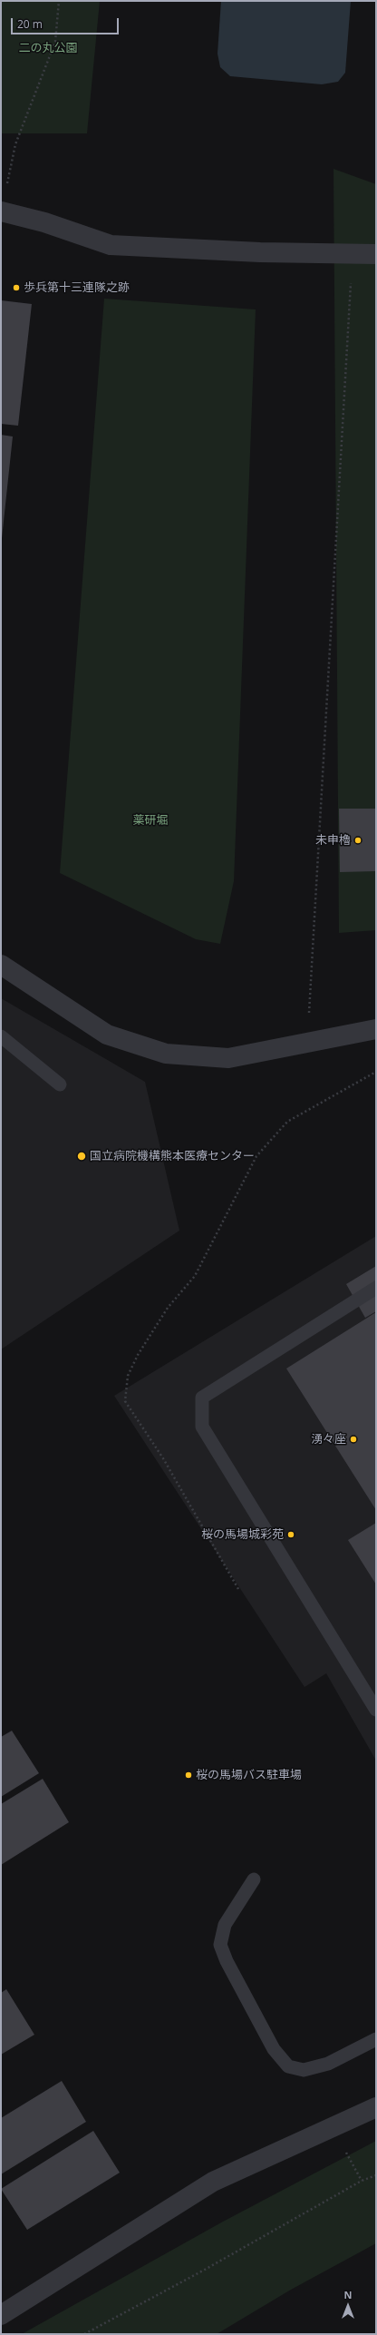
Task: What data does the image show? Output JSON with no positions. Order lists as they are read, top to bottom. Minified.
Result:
{"parks":["二の丸公園","薬研堀"],"places":["歩兵第十三連隊之跡","未申櫓","国立病院機構熊本医療センター","湧々座","桜の馬場城彩苑","桜の馬場バス駐車場"],"scale_bar":"20 m","north":"top"}
